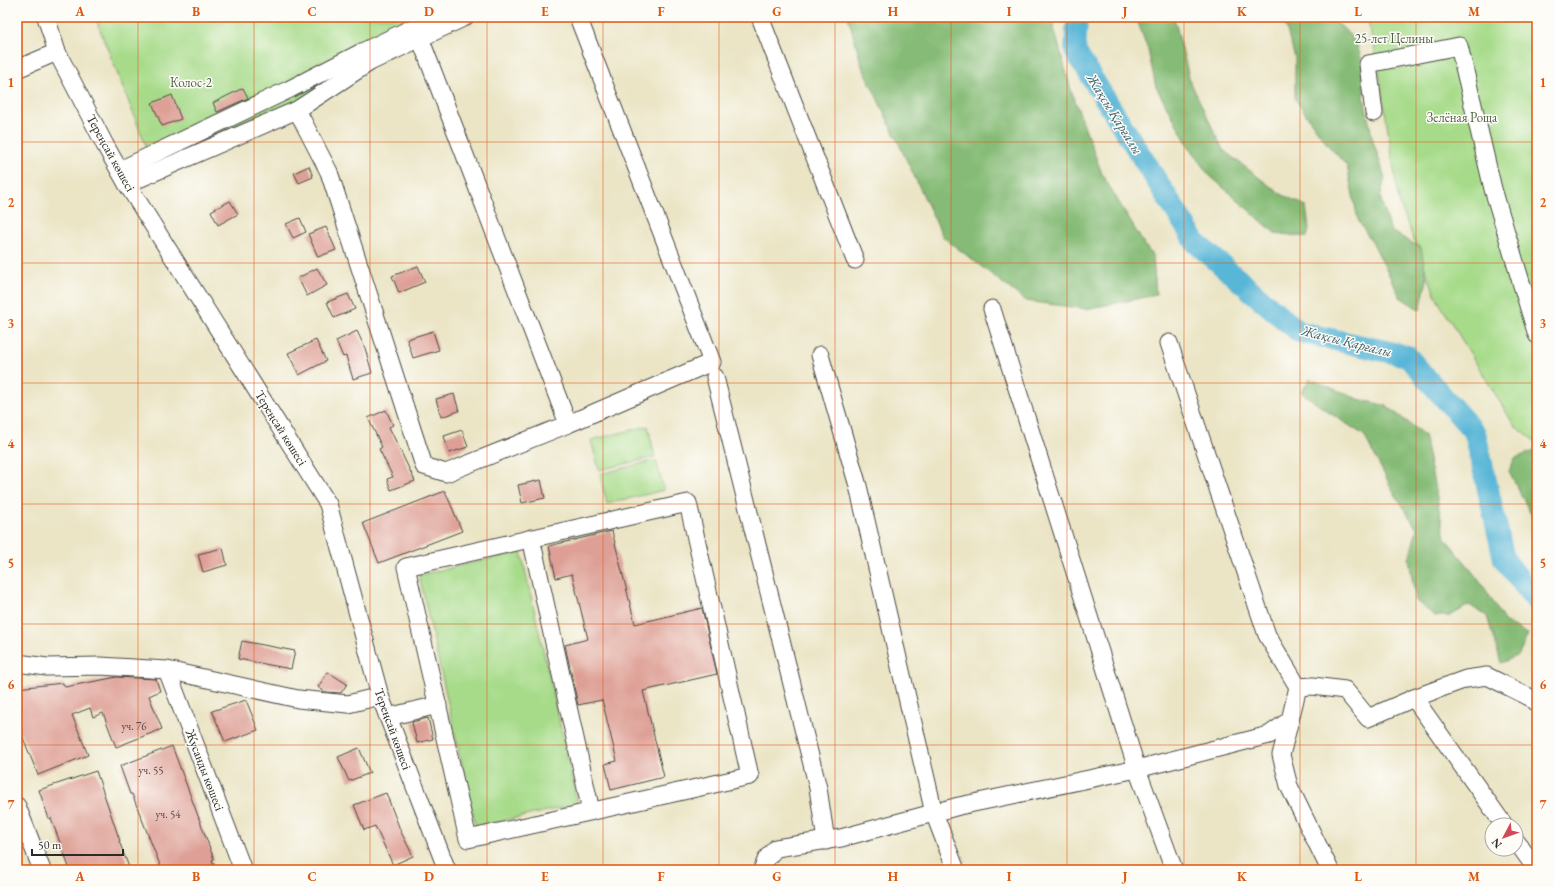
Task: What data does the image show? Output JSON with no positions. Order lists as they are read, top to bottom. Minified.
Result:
{"streets":{"street":["Тереңсай көшесі","Жусанды көшесі"]},"water":["Жақсы Қарғалы"],"parks":["25-лет Целины","Колос-2","Зелёная Роща"],"house_numbers":["уч. 76","уч. 55","уч. 54"],"scale_bar":"50 m","north":"bottom left","grid":{"columns":["A","B","C","D","E","F","G","H","I","J","K","L","M"],"rows":["1","2","3","4","5","6","7"]}}
